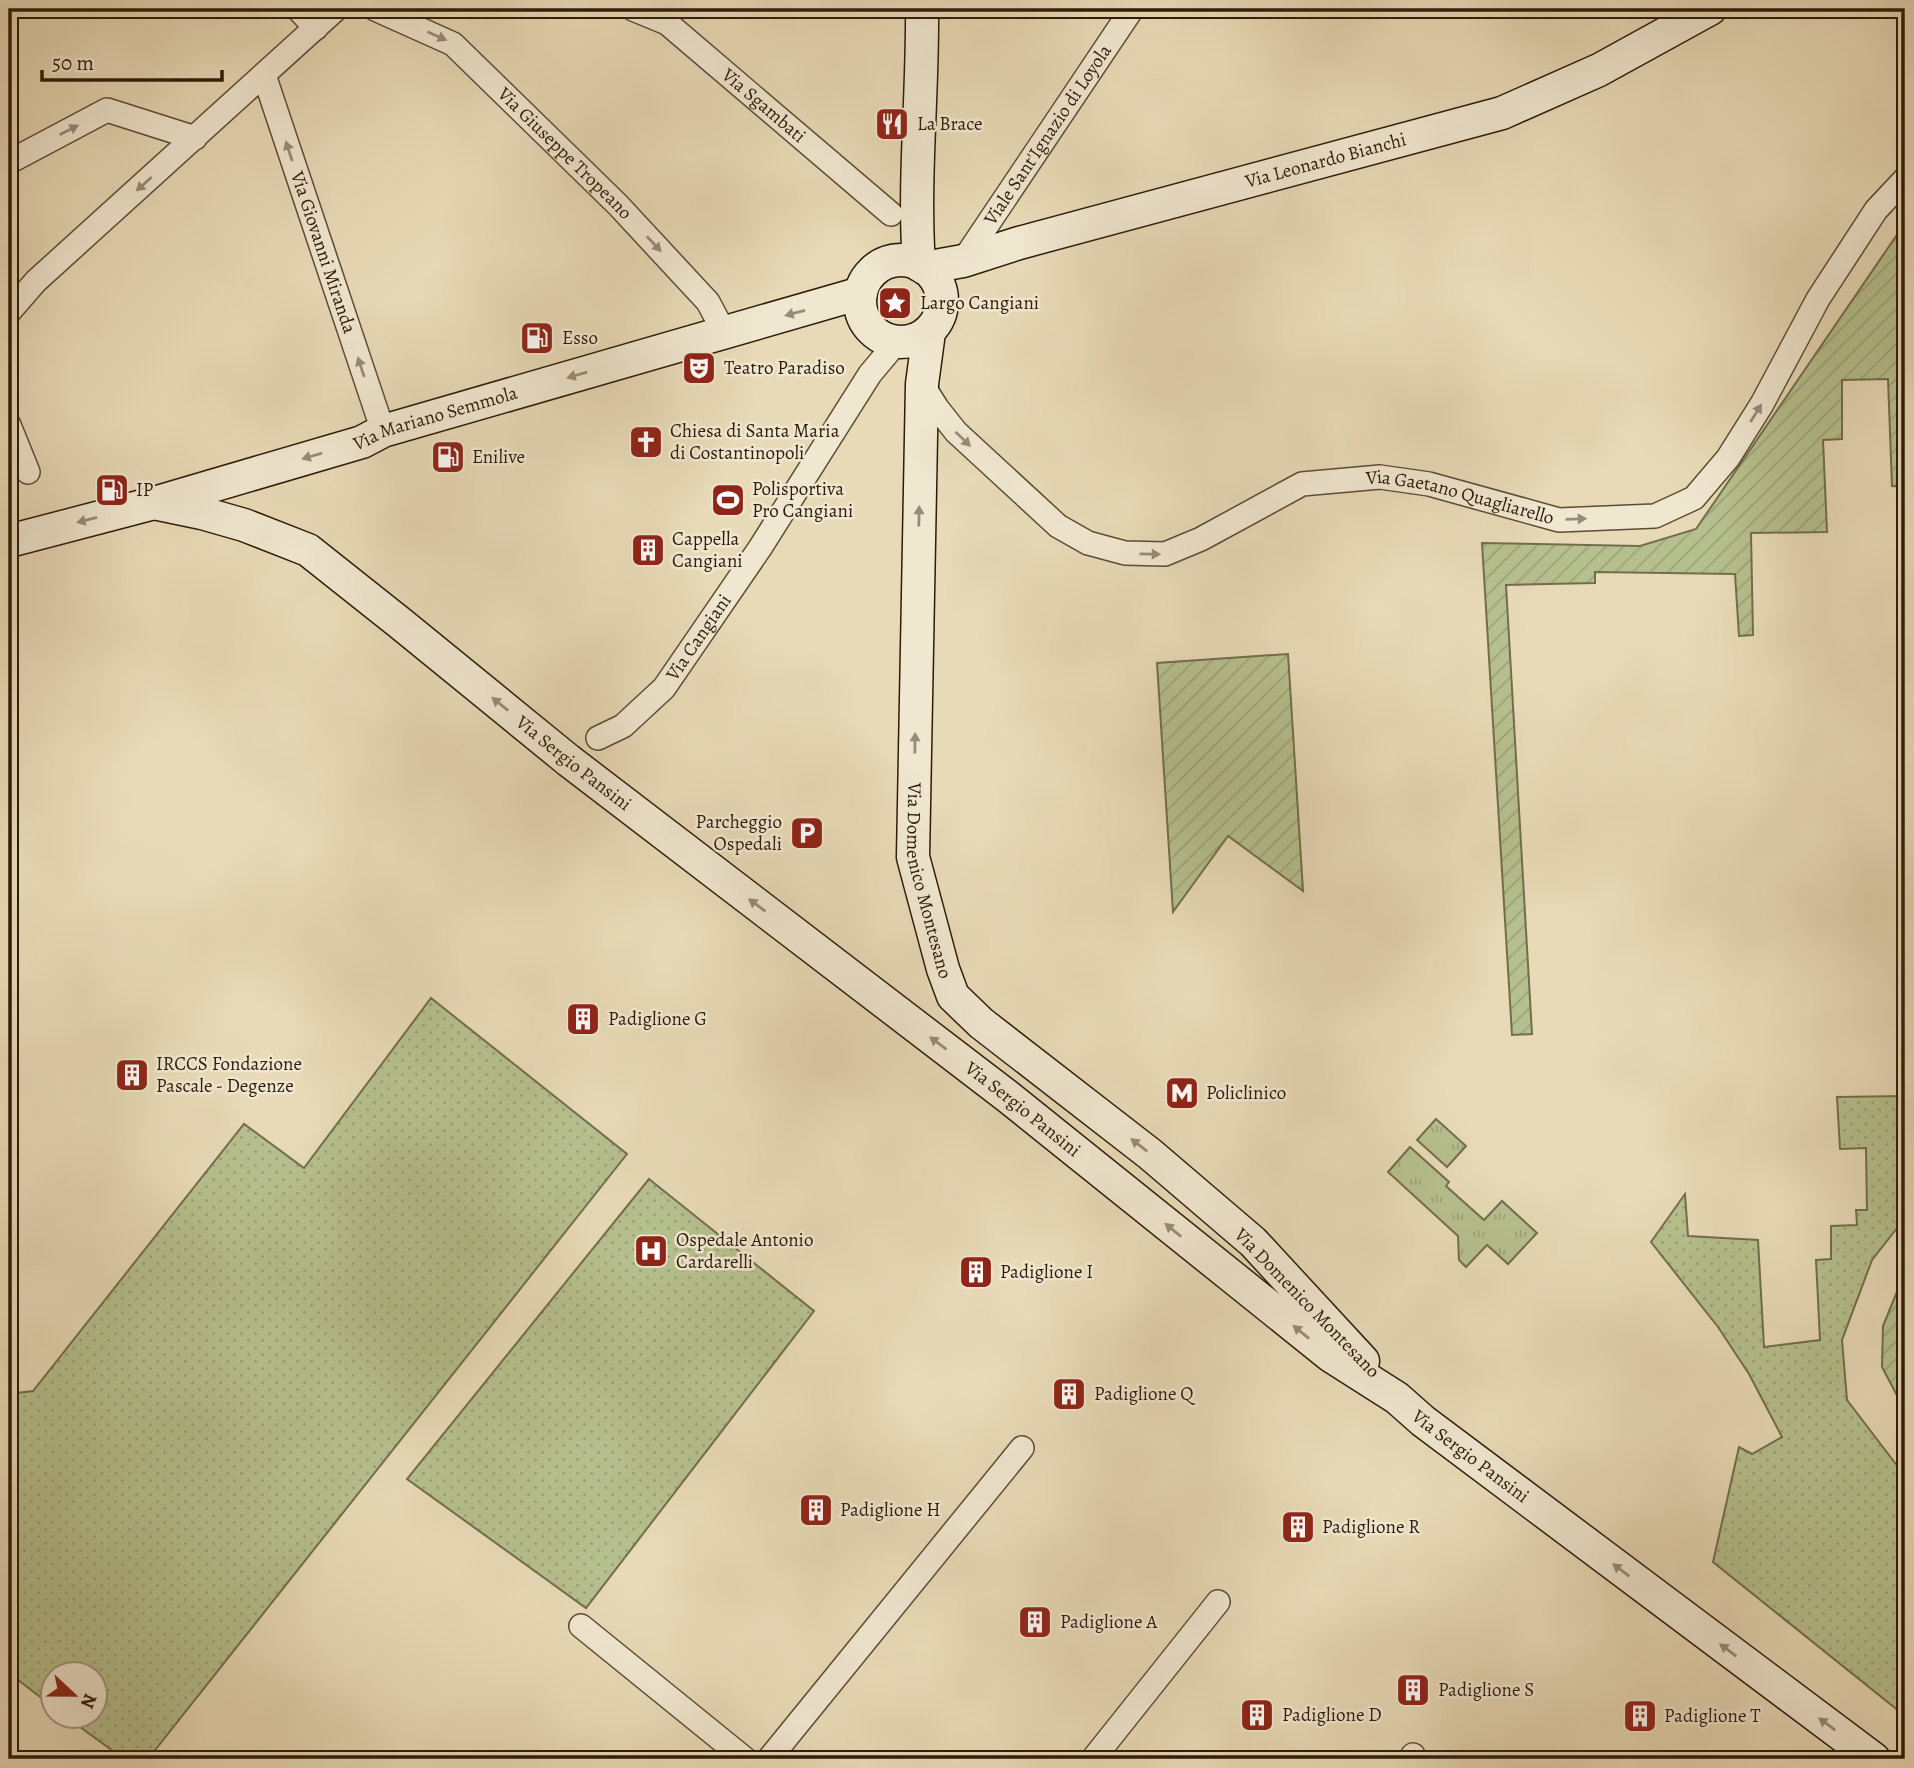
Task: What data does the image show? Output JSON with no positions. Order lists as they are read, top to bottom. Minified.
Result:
{"streets":{"main road":["Via Leonardo Bianchi","Via Mariano Semmola","Via Sergio Pansini","Via Domenico Montesano"],"street":["Via Sgambati","Viale Sant'Ignazio di Loyola","Via Giuseppe Tropeano","Via Giovanni Miranda","Via Gaetano Quagliarello","Via Cangiani"]},"crossings":[["Viale Sant'Ignazio di Loyola","Via Leonardo Bianchi"],["Viale Sant'Ignazio di Loyola","Via Domenico Montesano"],["Via Giuseppe Tropeano","Via Mariano Semmola"],["Via Leonardo Bianchi","Via Mariano Semmola"],["Via Leonardo Bianchi","Via Cangiani"],["Via Leonardo Bianchi","Via Domenico Montesano"],["Via Giovanni Miranda","Via Mariano Semmola"],["Via Mariano Semmola","Via Cangiani"],["Via Mariano Semmola","Via Sergio Pansini"],["Via Mariano Semmola","Via Domenico Montesano"],["Via Gaetano Quagliarello","Via Domenico Montesano"],["Via Cangiani","Via Domenico Montesano"],["Via Sergio Pansini","Via Domenico Montesano"]],"one_way":["Via Giuseppe Tropeano","Via Giovanni Miranda","Via Mariano Semmola","Via Gaetano Quagliarello","Via Sergio Pansini","Via Domenico Montesano"],"places":{"restaurant":["La Brace"],"place":["Largo Cangiani"],"fuel station":["Esso","Enilive","IP"],"theatre":["Teatro Paradiso"],"church":["Chiesa di Santa Maria di Costantinopoli"],"sports":["Polisportiva Pro Cangiani"],"building":["Cappella Cangiani","Padiglione G","IRCCS Fondazione Pascale - Degenze","Padiglione I","Padiglione Q","Padiglione H","Padiglione R","Padiglione A","Padiglione S","Padiglione D","Padiglione T"],"parking":["Parcheggio Ospedali"],"metro station":["Policlinico"],"hospital":["Ospedale Antonio Cardarelli"]},"scale_bar":"50 m","north":"right"}
